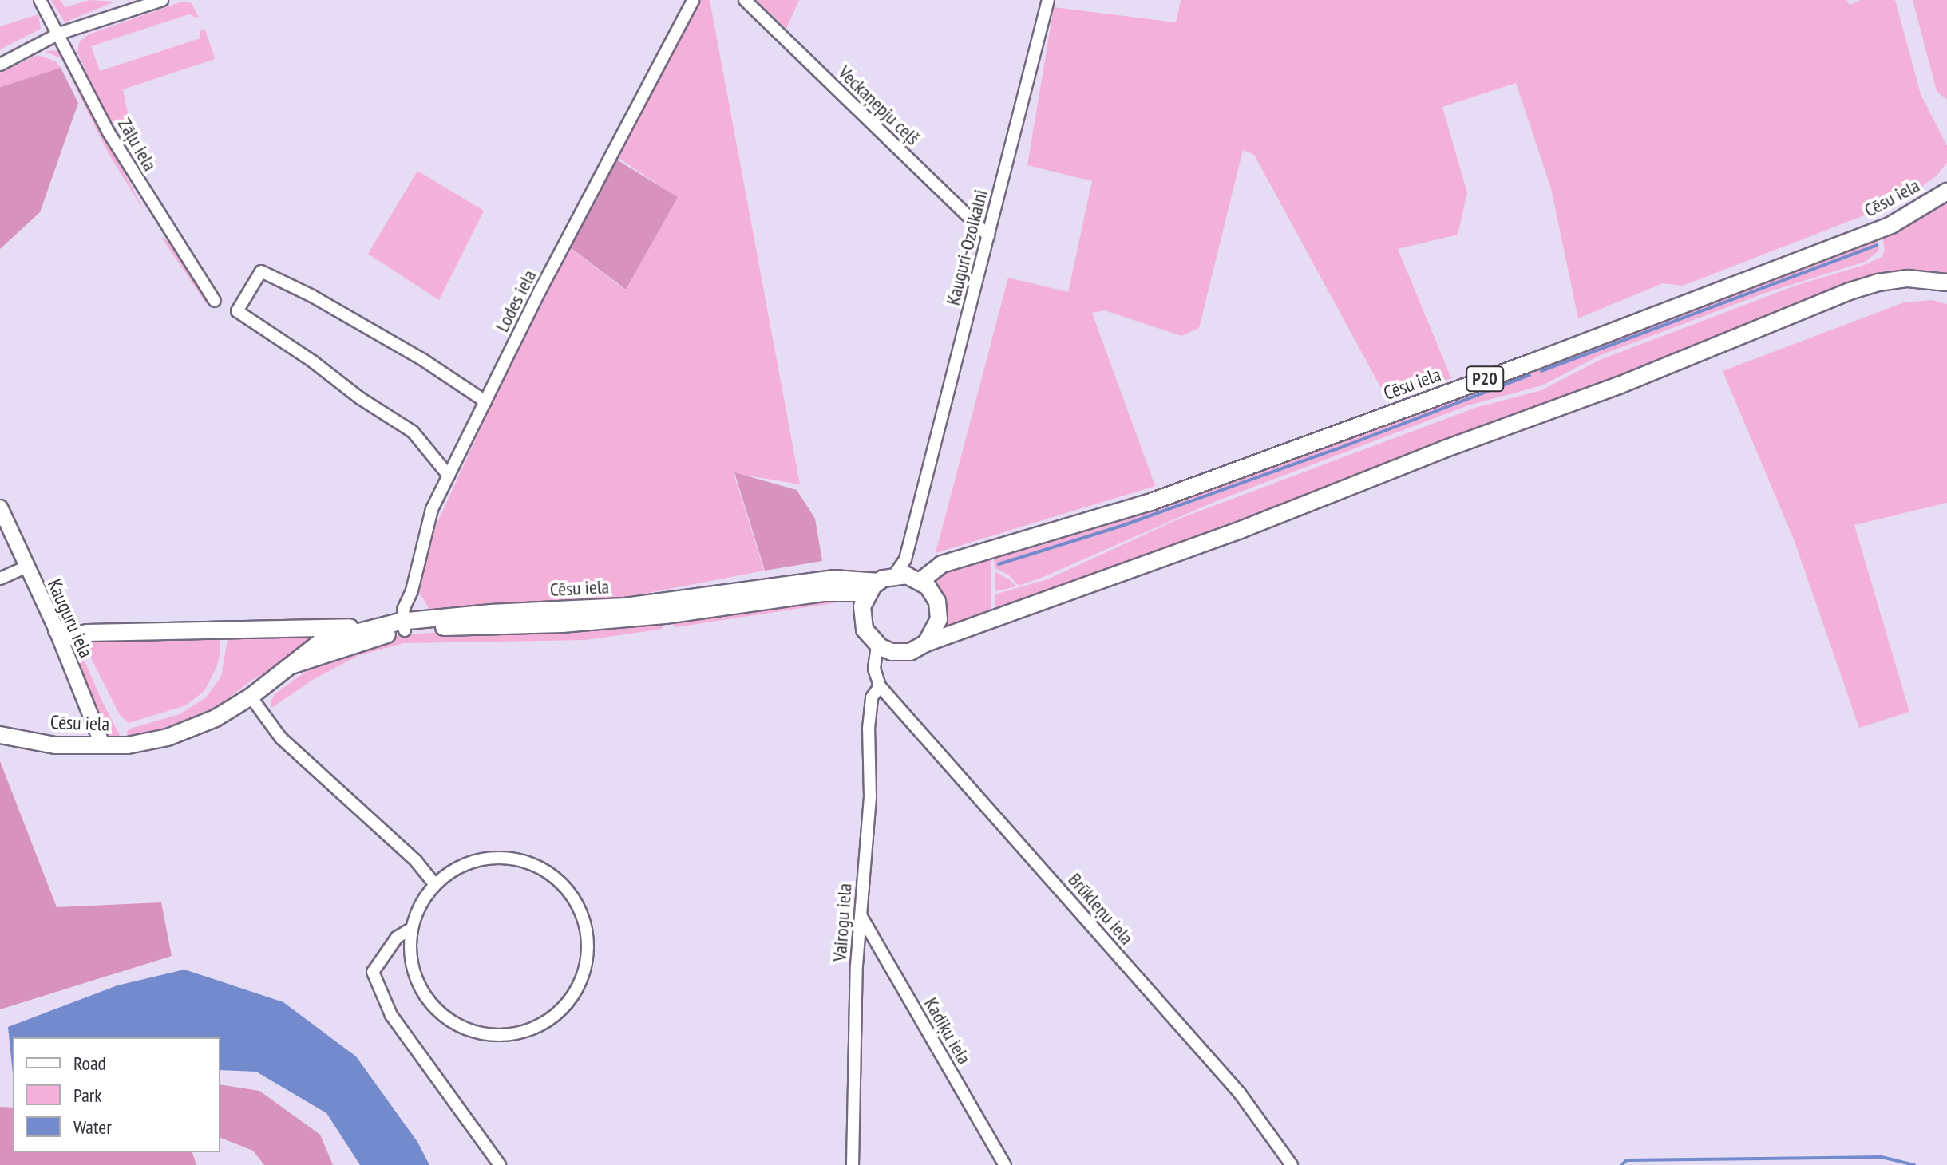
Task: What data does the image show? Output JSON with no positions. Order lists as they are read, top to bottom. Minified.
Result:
{"streets":{"main road":["Cēsu iela","P20","Kauguru iela"],"street":["Veckaņepju ceļš","Zāļu iela","Kauguri-Ozolkalni","Lodes iela","Brūkleņu iela","Vairogu iela","Kadiķu iela"]},"crossings":[["Veckaņepju ceļš","Kauguri-Ozolkalni"],["Cēsu iela","Lodes iela"],["Cēsu iela","Kauguru iela"],["Brūkleņu iela","Vairogu iela"],["Vairogu iela","Kadiķu iela"]],"legend":["Road","Park","Water"]}
